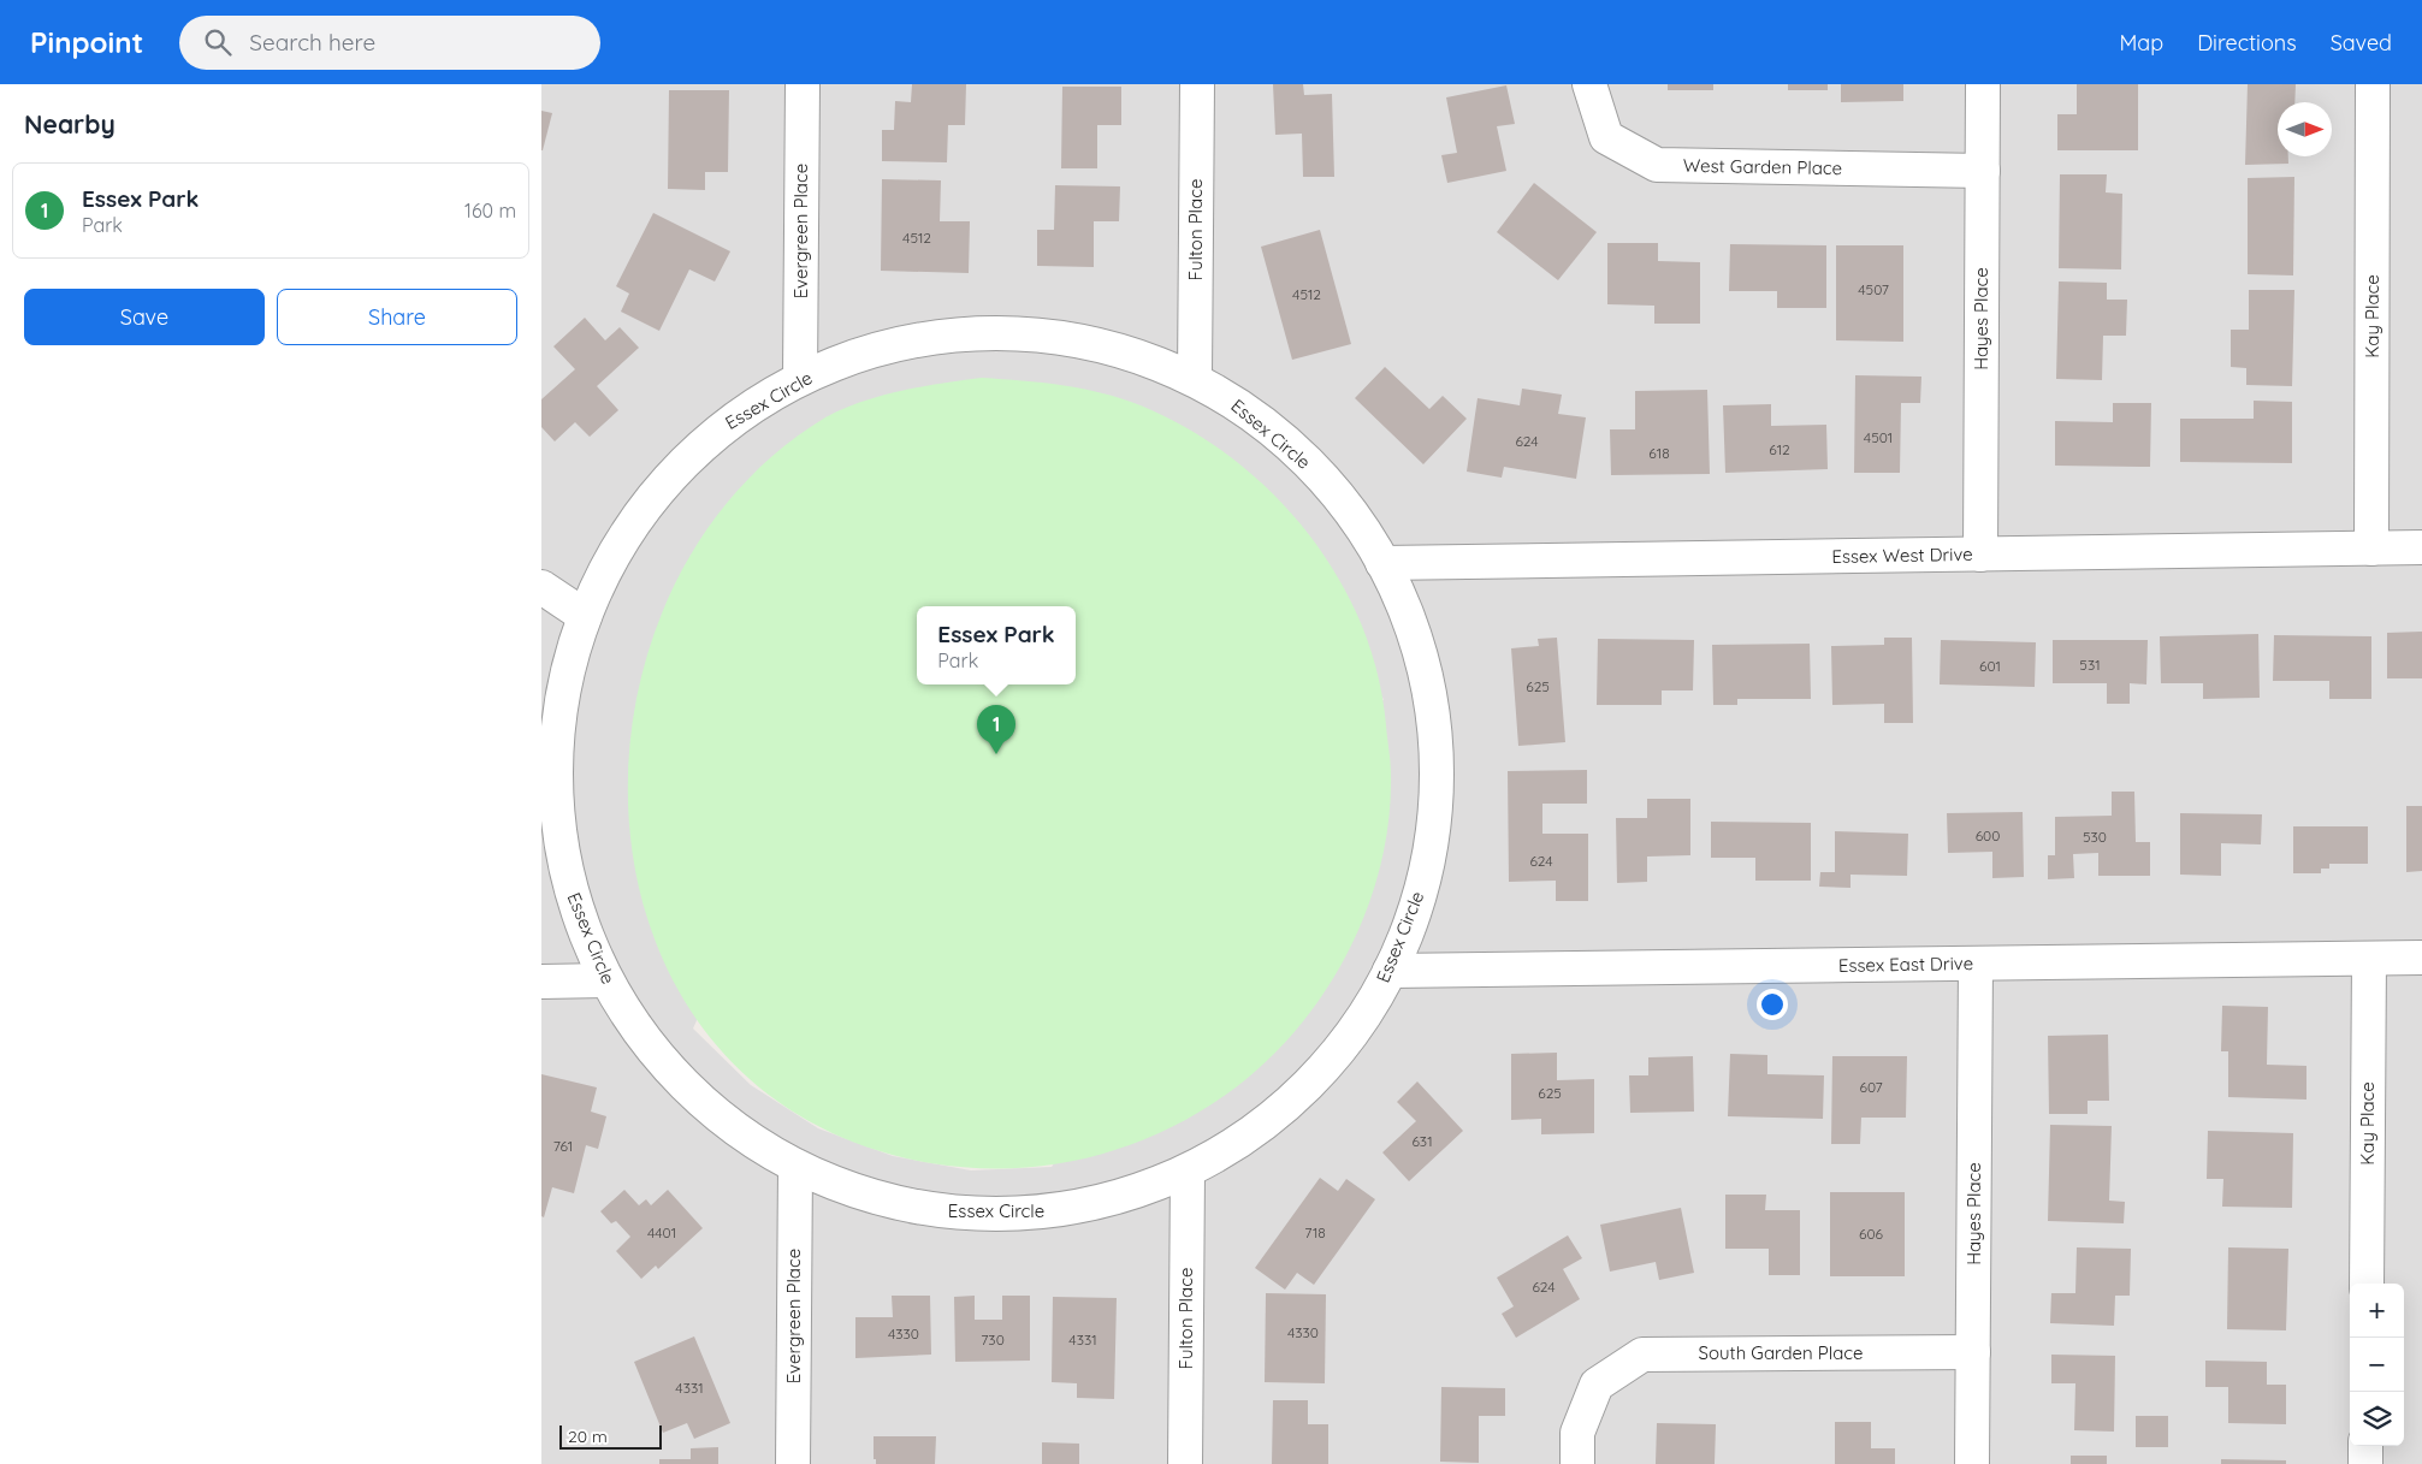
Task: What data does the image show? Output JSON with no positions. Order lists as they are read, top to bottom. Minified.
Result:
{"streets":{"street":["West Garden Place","Fulton Place","Evergreen Place","Kay Place","Hayes Place","Essex Circle","Essex West Drive","Essex East Drive","South Garden Place"]},"crossings":[["West Garden Place","Hayes Place"],["Fulton Place","Essex Circle"],["Evergreen Place","Essex Circle"],["Kay Place","Essex West Drive"],["Kay Place","Essex East Drive"],["Hayes Place","Essex West Drive"],["Hayes Place","Essex East Drive"],["Hayes Place","South Garden Place"],["Essex Circle","Essex West Drive"],["Essex Circle","Essex East Drive"]],"house_numbers":["4512","4507","4512","4501","624","612","618","531","601","625","600","530","624","607","625","631","761","4401","718","606","624","4330","4330","730","4331","4331"],"scale_bar":"20 m","north":"right","page":{"header":"Pinpoint","search":"Search here","nav":["Map","Directions","Saved"],"heading":"Nearby","list":[{"mark":"1","name":"Essex Park","note":"Park","value":"160 m"}],"buttons":["Save","Share"],"popup":["Essex Park","Park"],"pins":"1","map_buttons":["+","−"],"scale":"20 m"}}
